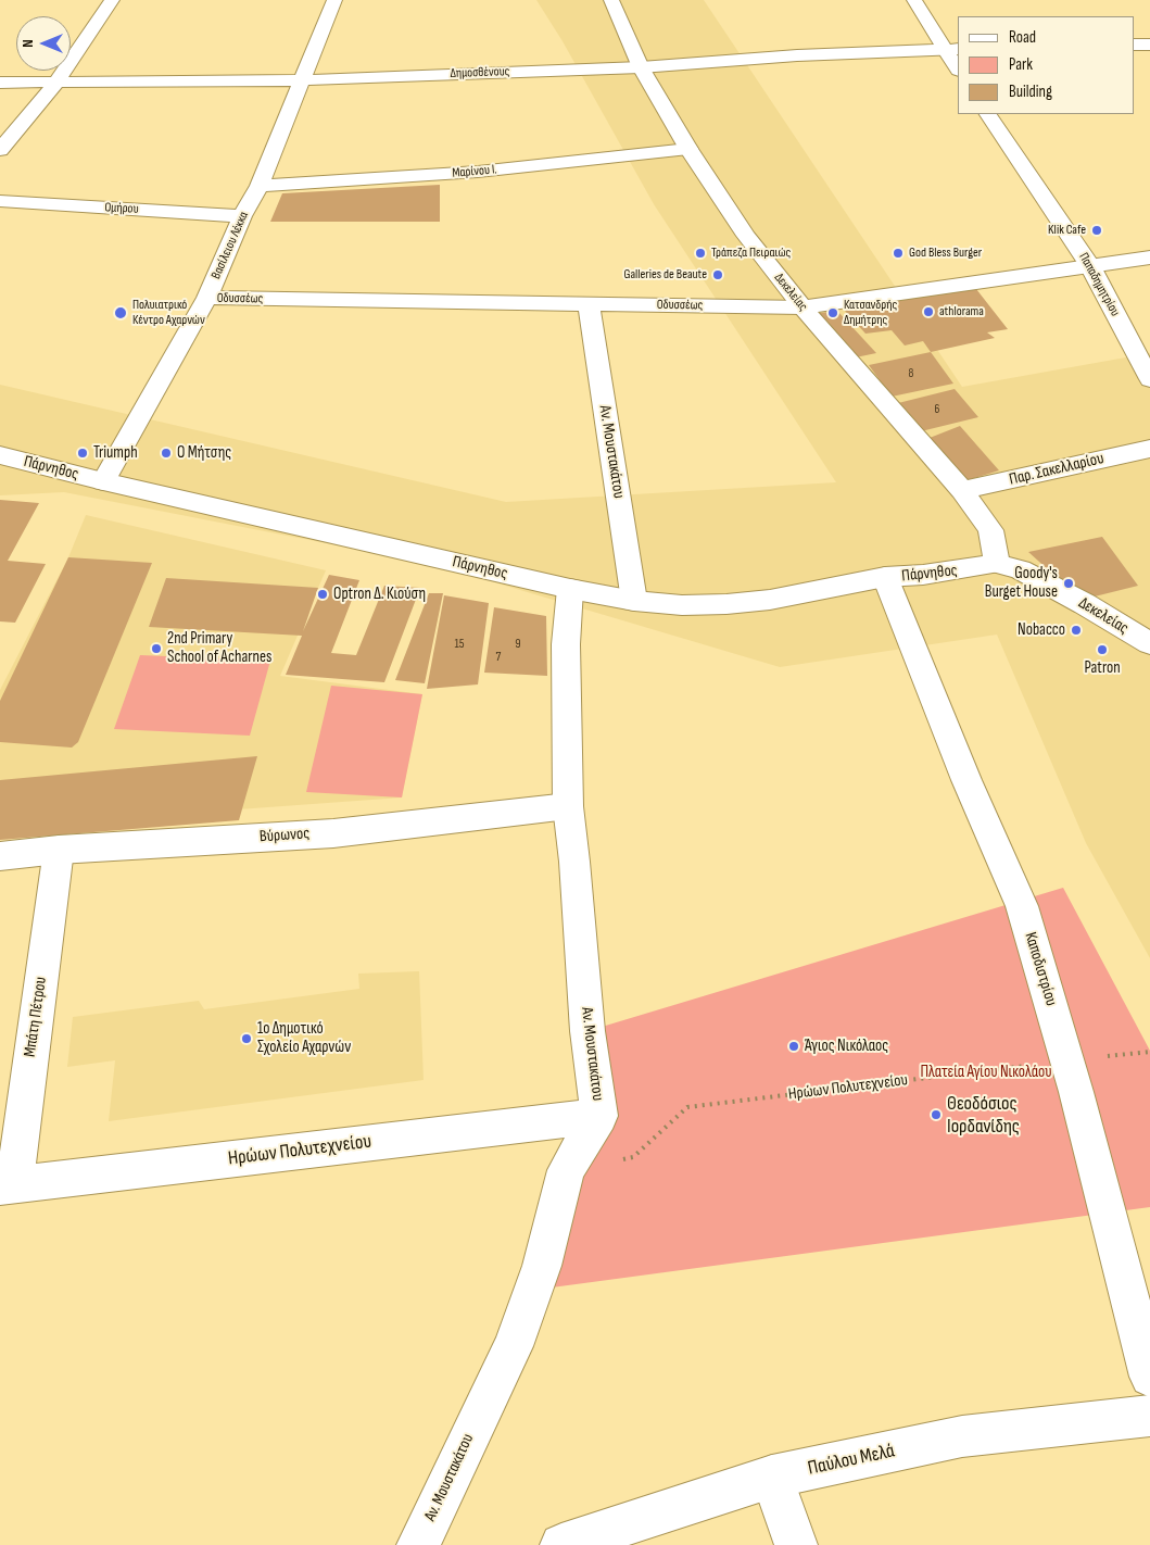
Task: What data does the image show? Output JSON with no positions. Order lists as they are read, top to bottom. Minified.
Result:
{"streets":{"street":["Δημοσθένους","Μαρίνου Ι.","Ομήρου","Βασίλειου Λέκκα","Παπαδημητρίου","Δεκελείας","Οδυσσέως","Αν. Μουστακάτου","Πάρνηθος","Παρ. Σακελλαρίου","Βύρωνος","Καποδιστρίου","Μπάτη Πέτρου","Ηρώων Πολυτεχνείου","Παύλου Μελά"]},"crossings":[["Δημοσθένους","Βασίλειου Λέκκα"],["Δημοσθένους","Δεκελείας"],["Μαρίνου Ι.","Βασίλειου Λέκκα"],["Μαρίνου Ι.","Δεκελείας"],["Ομήρου","Βασίλειου Λέκκα"],["Βασίλειου Λέκκα","Οδυσσέως"],["Βασίλειου Λέκκα","Πάρνηθος"],["Παπαδημητρίου","Οδυσσέως"],["Δεκελείας","Οδυσσέως"],["Δεκελείας","Πάρνηθος"],["Δεκελείας","Παρ. Σακελλαρίου"],["Οδυσσέως","Αν. Μουστακάτου"],["Αν. Μουστακάτου","Πάρνηθος"],["Αν. Μουστακάτου","Βύρωνος"],["Αν. Μουστακάτου","Ηρώων Πολυτεχνείου"],["Πάρνηθος","Καποδιστρίου"],["Βύρωνος","Μπάτη Πέτρου"],["Καποδιστρίου","Ηρώων Πολυτεχνείου"],["Μπάτη Πέτρου","Ηρώων Πολυτεχνείου"]],"parks":["Πλατεία Αγίου Νικολάου"],"places":["Klik Cafe","Τράπεζα Πειραιώς","God Bless Burger","Galleries de Beaute","athlorama","Πολυιατρικό Κέντρο Αχαρνών","Κατσανδρής Δημήτρης","Triumph","Ο Μήτσης","Goody's Burget House","Optron Δ. Κιούση","Nobacco","2nd Primary School of Acharnes","Patron","1ο Δημοτικό Σχολείο Αχαρνών","Άγιος Νικόλαος","Θεοδόσιος Ιορδανίδης"],"house_numbers":["8","6","15","9","7"],"legend":["Road","Park","Building"],"north":"left"}
